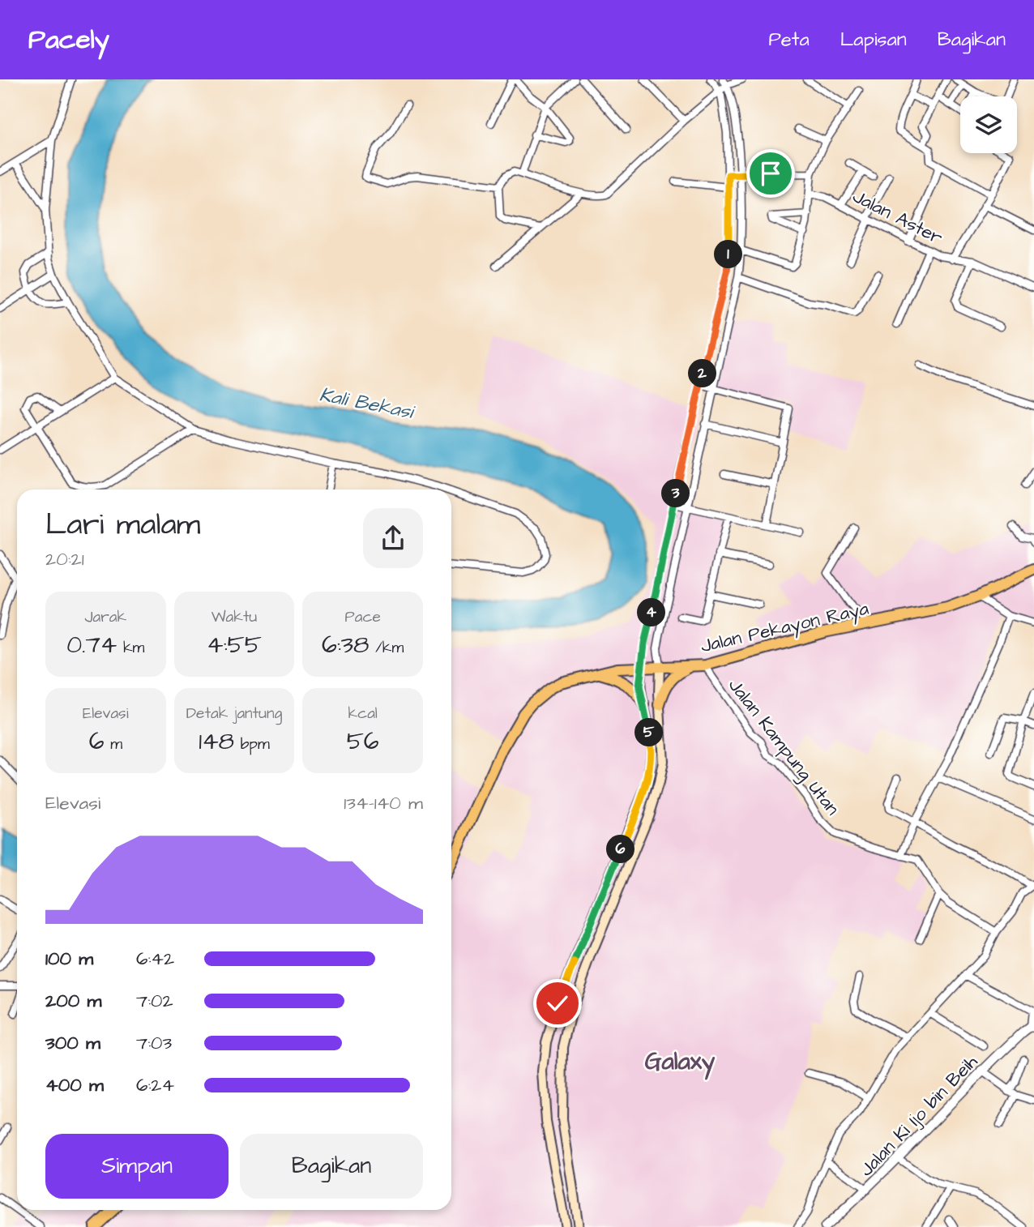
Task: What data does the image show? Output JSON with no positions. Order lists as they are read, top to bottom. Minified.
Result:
{"streets":{"main road":["Jalan Pekayon Raya"],"street":["Jalan Aster","Jalan Kampung Utan","Jalan Ki Ijo bin Beih"]},"crossings":[["Jalan Pekayon Raya","Jalan Kampung Utan"]],"districts":["Galaxy"],"water":["Kali Bekasi"],"page":{"header":"Pacely","nav":["Peta","Lapisan","Bagikan"],"pins":["1","2","3","4","5","6"],"heading":["Lari malam","20:21"],"stats":[["Jarak","0.74 km"],["Waktu","4:55"],["Pace","6:38 /km"],["Elevasi","6 m"],["Detak jantung","148 bpm"],["kcal","56"]],"chart":["Elevasi","134–140 m"],"list":[{"name":"100 m","note":"6:42"},{"name":"200 m","note":"7:02"},{"name":"300 m","note":"7:03"},{"name":"400 m","note":"6:24"}],"buttons":["Simpan","Bagikan"]}}
